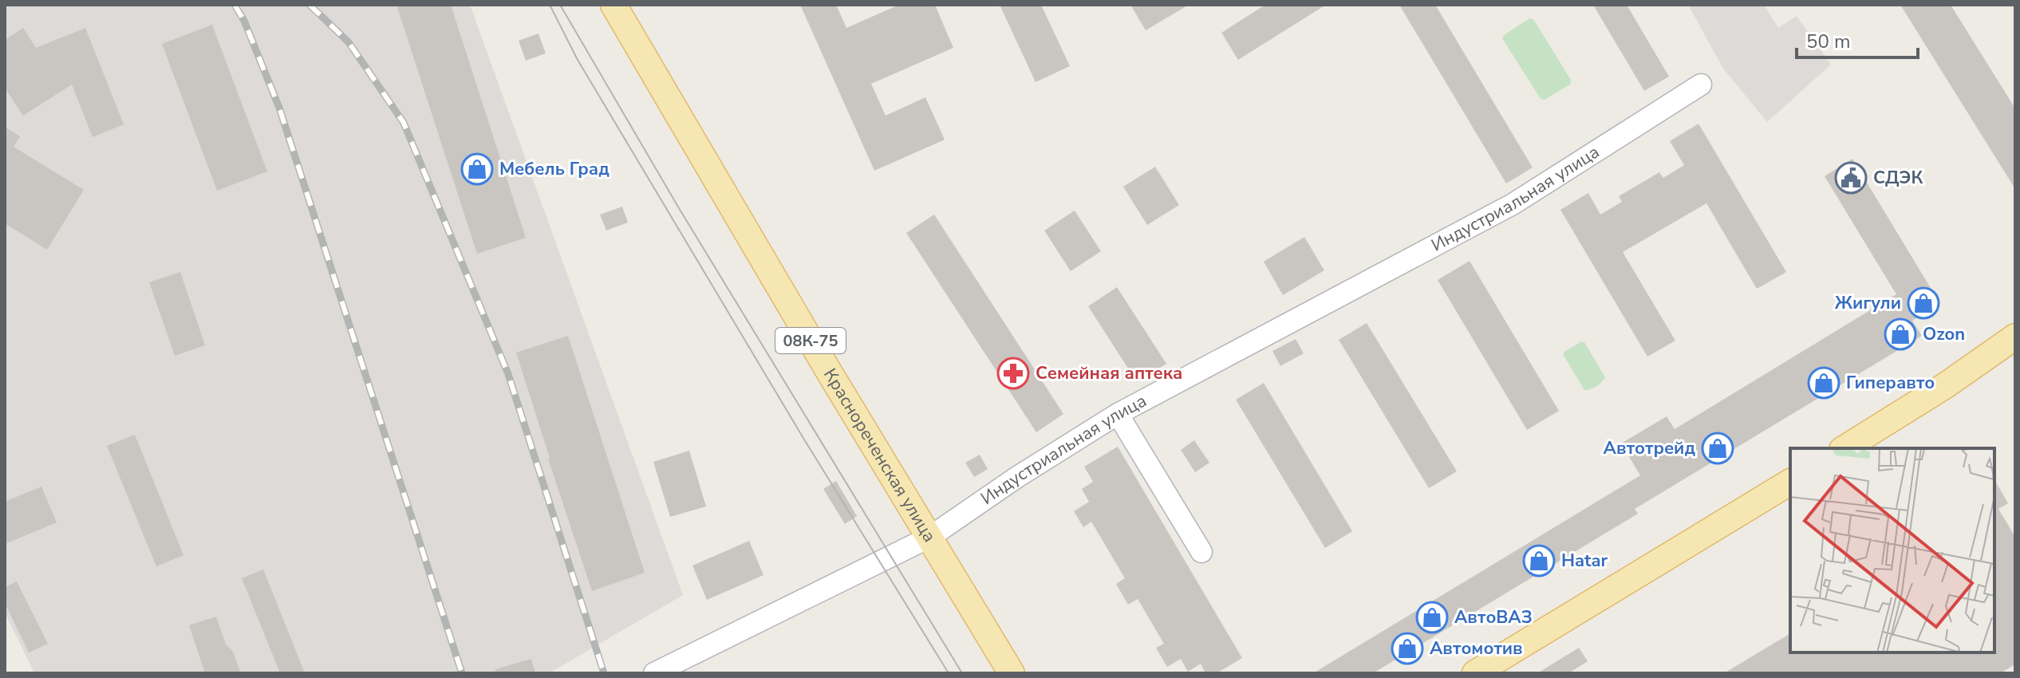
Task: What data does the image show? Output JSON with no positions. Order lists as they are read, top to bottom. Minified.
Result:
{"streets":{"main road":["08К-75","Краснореченская улица"],"street":["Индустриальная улица"]},"crossings":[["Индустриальная улица","Краснореченская улица"]],"places":{"shop":["Мебель Град","Жигули","Ozon","Гиперавто","Автотрейд","Hatar","АвтоВАЗ","Автомотив"],"public building":["СДЭК"],"pharmacy":["Семейная аптека"]},"scale_bar":"50 m"}
